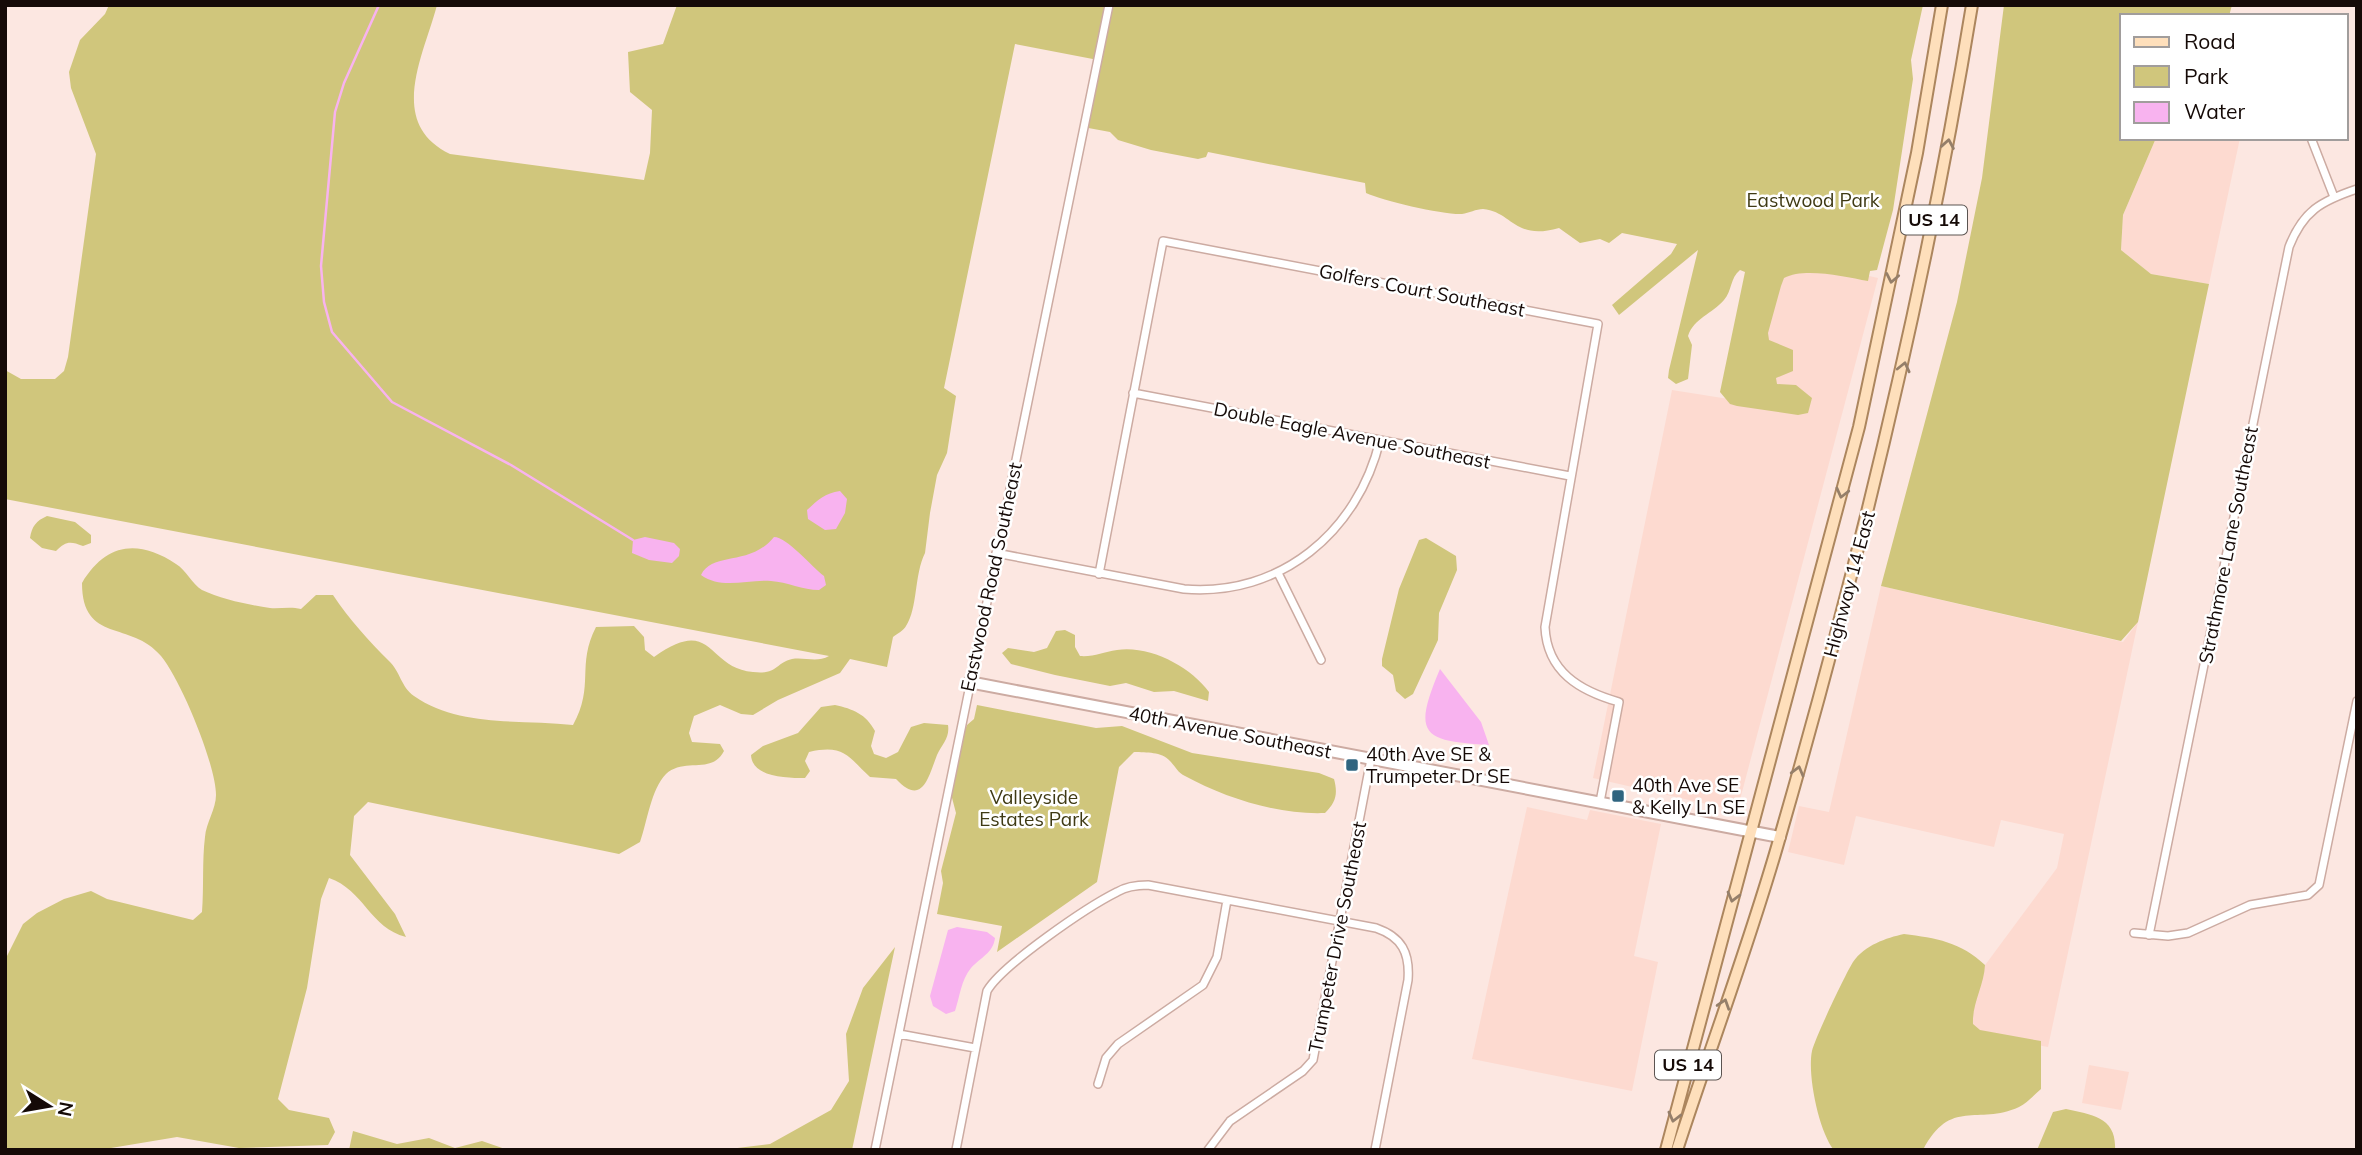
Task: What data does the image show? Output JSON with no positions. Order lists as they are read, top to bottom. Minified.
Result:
{"streets":{"main road":["US 14","Highway 14 East"],"street":["Golfers Court Southeast","Double Eagle Avenue Southeast","Strathmore Lane Southeast","Eastwood Road Southeast","40th Avenue Southeast","Trumpeter Drive Southeast"]},"crossings":[["Golfers Court Southeast","Double Eagle Avenue Southeast"],["Golfers Court Southeast","40th Avenue Southeast"],["Eastwood Road Southeast","40th Avenue Southeast"],["Highway 14 East","40th Avenue Southeast"],["40th Avenue Southeast","Trumpeter Drive Southeast"]],"parks":["Eastwood Park","Valleyside Estates Park"],"places":{"transit":["40th Ave SE & Trumpeter Dr SE","40th Ave SE & Kelly Ln SE"]},"legend":["Road","Park","Water"],"north":"right"}
